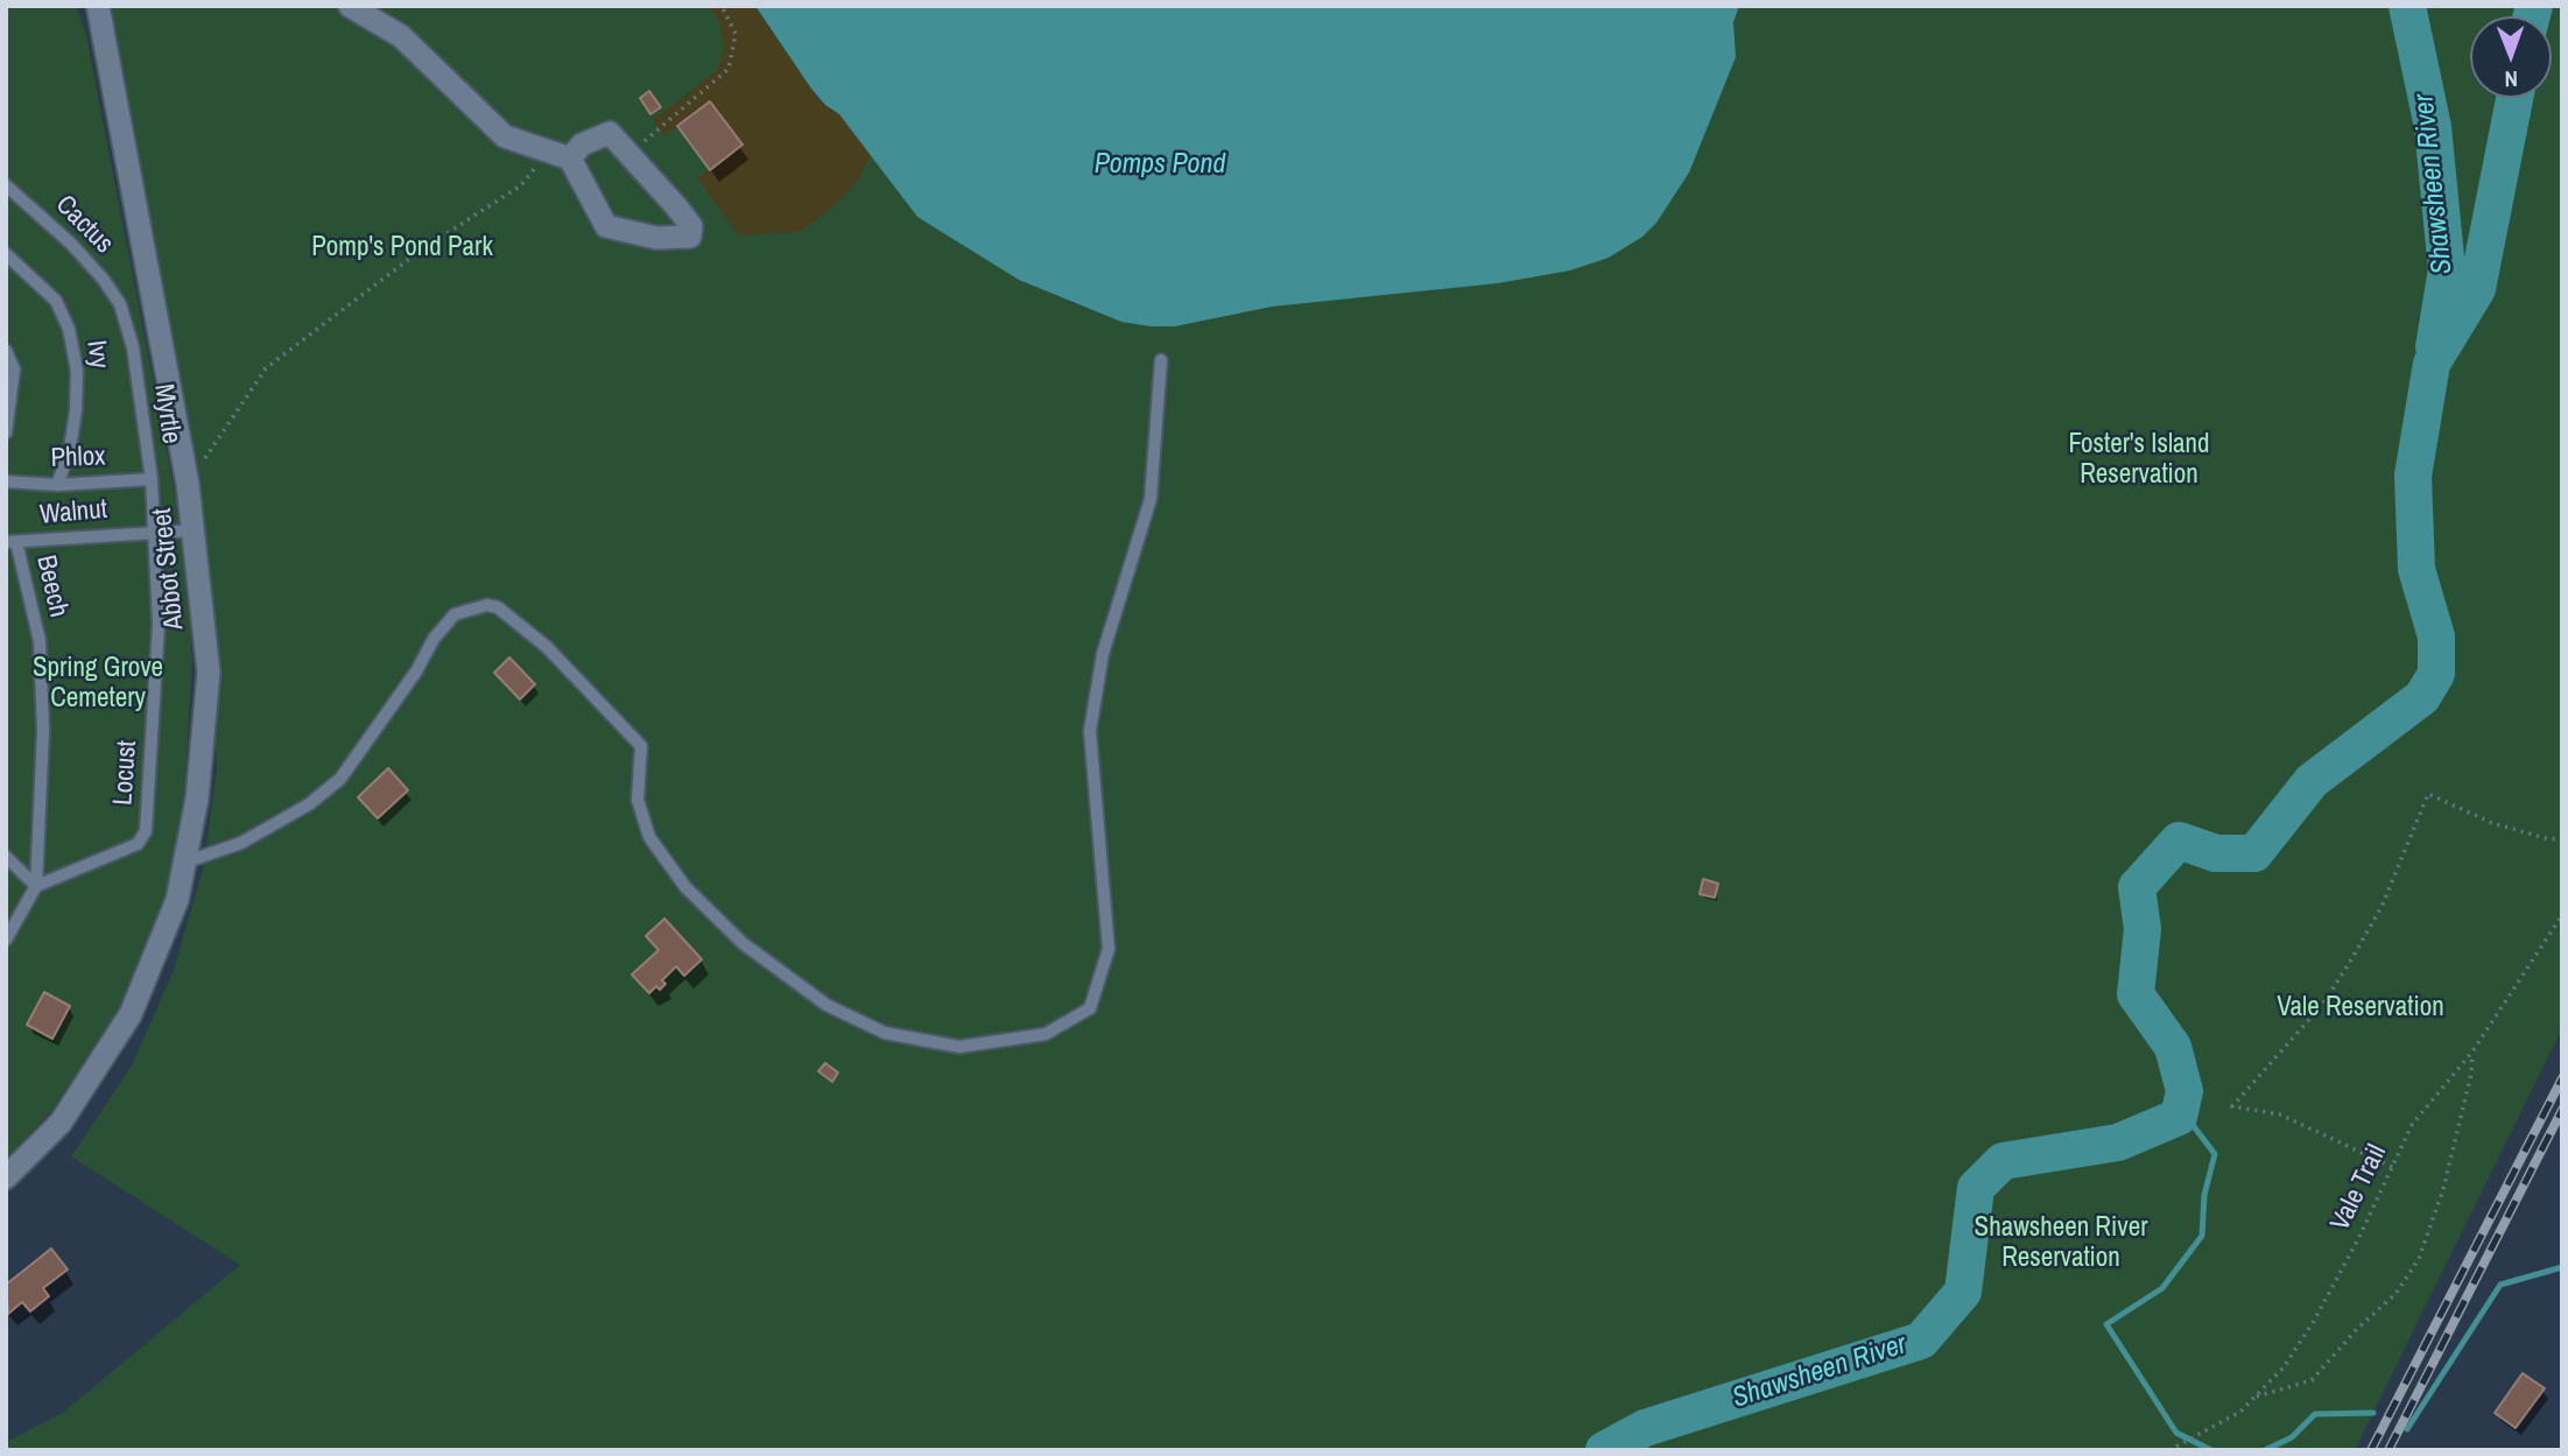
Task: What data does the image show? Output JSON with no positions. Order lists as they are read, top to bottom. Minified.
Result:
{"streets":{"street":["Abbot Street"],"lane":["Cactus","Ivy","Myrtle","Phlox","Walnut","Beech","Locust"],"path":["Vale Trail"]},"crossings":[["Cactus","Myrtle"],["Ivy","Phlox"],["Myrtle","Phlox"],["Myrtle","Walnut"],["Myrtle","Locust"],["Walnut","Abbot Street"],["Walnut","Beech"],["Walnut","Locust"],["Beech","Locust"]],"water":["Pomps Pond","Shawsheen River"],"parks":["Pomp's Pond Park","Foster's Island Reservation","Spring Grove Cemetery","Vale Reservation","Shawsheen River Reservation"],"north":"bottom"}
